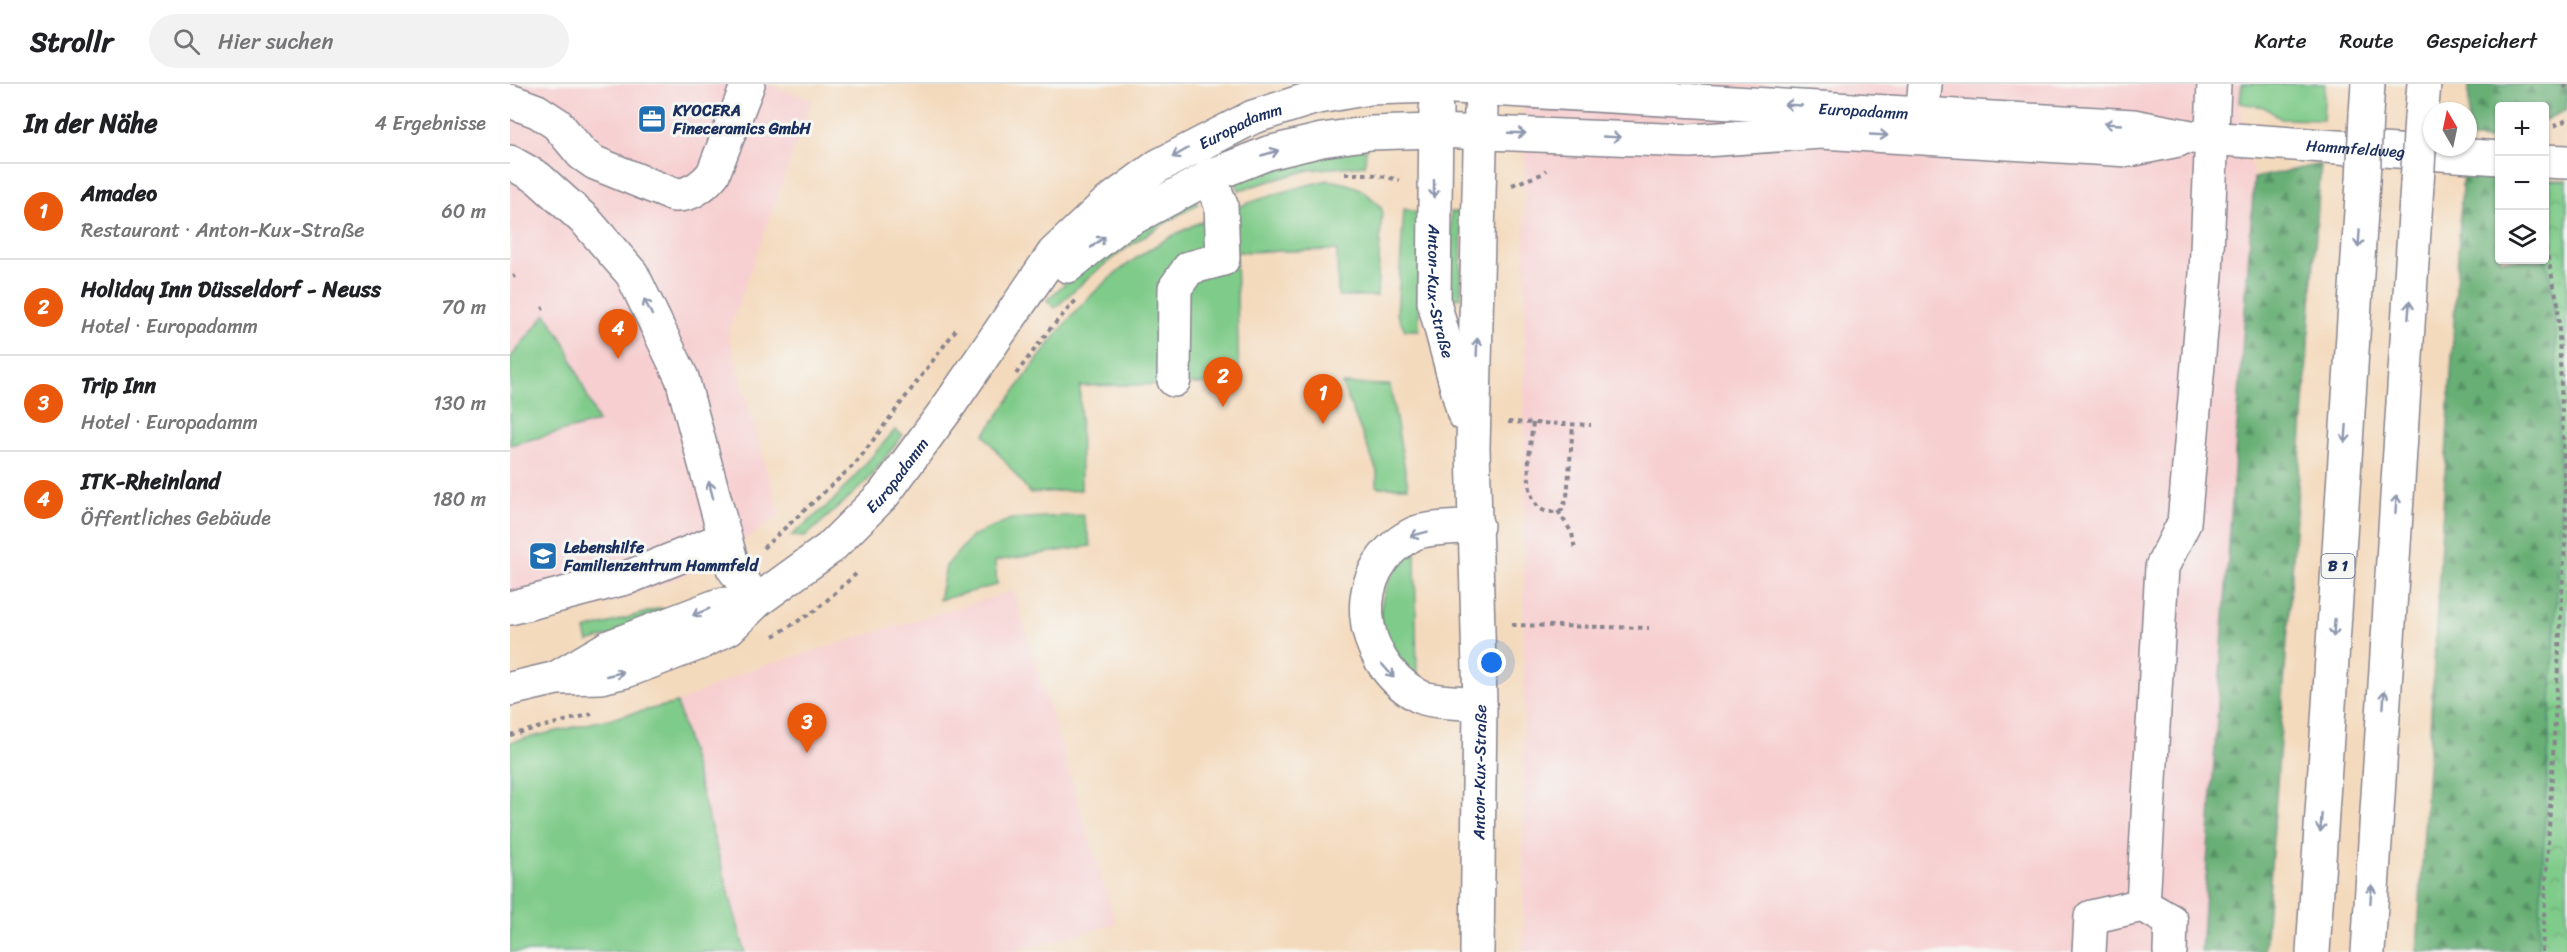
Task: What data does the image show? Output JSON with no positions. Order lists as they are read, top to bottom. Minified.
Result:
{"streets":{"main road":["Europadamm","Hammfeldweg","Anton-Kux-Straße","B 1"]},"crossings":[["Europadamm","Hammfeldweg"],["Europadamm","Anton-Kux-Straße"]],"places":{"office":["KYOCERA Fineceramics GmbH"],"school or university":["Lebenshilfe Familienzentrum Hammfeld"]},"north":"top","page":{"header":"Strollr","search":"Hier suchen","nav":["Karte","Route","Gespeichert"],"heading":["In der Nähe","4 Ergebnisse"],"map_buttons":["+","−"],"list":[{"mark":"1","name":"Amadeo","note":"Restaurant · Anton-Kux-Straße","value":"60 m"},{"mark":"2","name":"Holiday Inn Düsseldorf - Neuss","note":"Hotel · Europadamm","value":"70 m"},{"mark":"3","name":"Trip Inn","note":"Hotel · Europadamm","value":"130 m"},{"mark":"4","name":"ITK-Rheinland","note":"Öffentliches Gebäude","value":"180 m"}],"pins":["4","2","1","3"]}}
